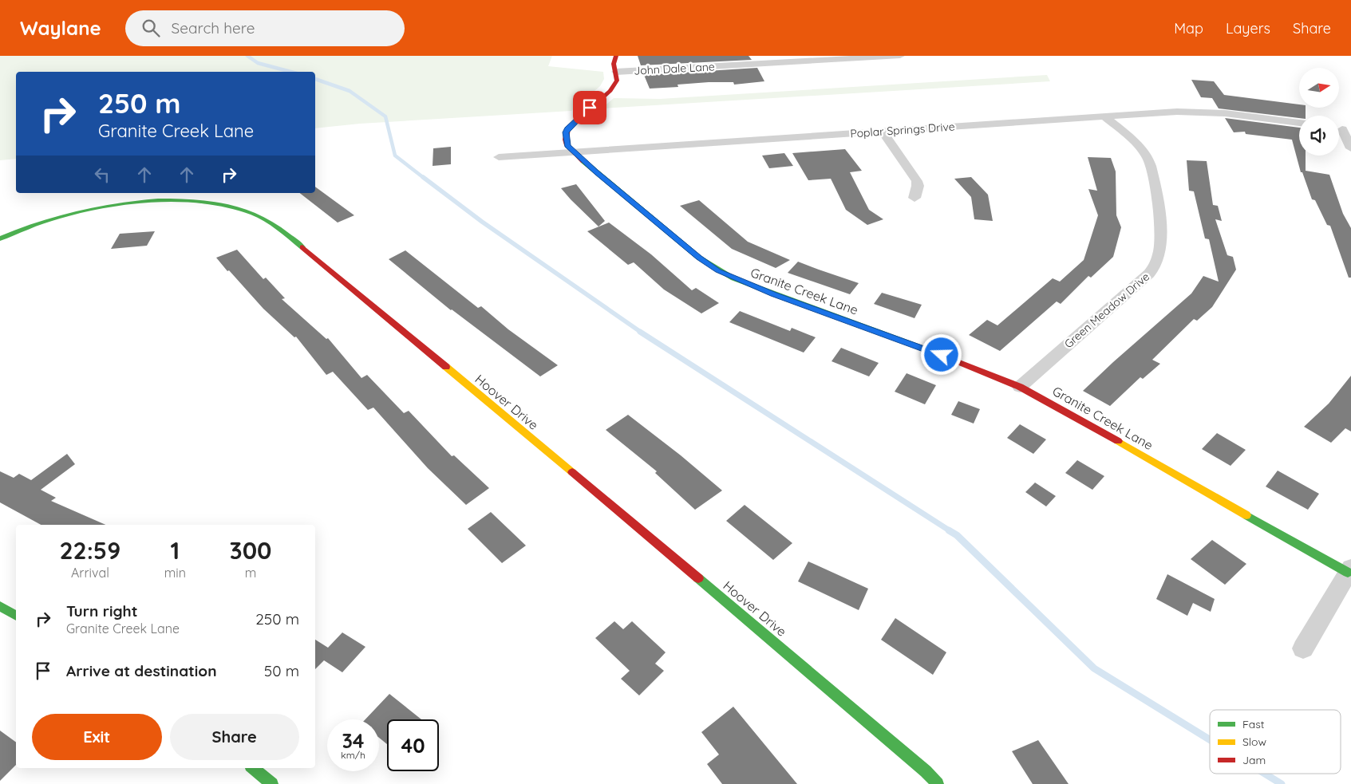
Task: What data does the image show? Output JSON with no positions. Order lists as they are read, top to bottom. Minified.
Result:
{"streets":{"street":["John Dale Lane","Poplar Springs Drive","Granite Creek Lane","Green Meadow Drive","Hoover Drive"]},"crossings":[["Poplar Springs Drive","Granite Creek Lane"],["Poplar Springs Drive","Green Meadow Drive"],["Granite Creek Lane","Green Meadow Drive"]],"legend":["Fast","Slow","Jam"],"north":"right","page":{"header":"Waylane","search":"Search here","nav":["Map","Layers","Share"],"turn":["250 m","Granite Creek Lane"],"eta":["22:59","Arrival","1","min","300","m"],"list":[{"name":"Turn right","note":"Granite Creek Lane","value":"250 m"},{"name":"Arrive at destination","value":"50 m"}],"buttons":["Exit","Share"],"speed":"34 km/h","limit":"40"}}
